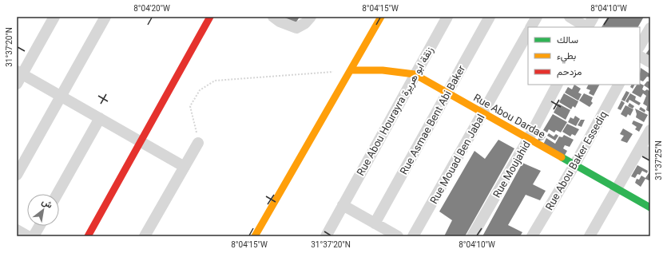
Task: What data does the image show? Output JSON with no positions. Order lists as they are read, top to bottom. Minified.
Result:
{"streets":{"street":["Rue Abou Hourayra زنقة ابو هريرة","Rue Abou Dardae","Rue Asmae Bent Abi Baker","Rue Mouad Ben Jabal","Rue Abou Baker Essediq","Rue Moujahid"]},"crossings":[["Rue Abou Hourayra زنقة ابو هريرة","Rue Abou Dardae"],["Rue Abou Dardae","Rue Asmae Bent Abi Baker"],["Rue Abou Dardae","Rue Mouad Ben Jabal"],["Rue Abou Dardae","Rue Abou Baker Essediq"],["Rue Abou Dardae","Rue Moujahid"]],"legend":["سالك","بطيء","مزدحم"],"north":"top right","coordinates":["8°04'20\"W","8°04'15\"W","8°04'10\"W","31°37'20\"N","31°37'25\"N"]}
